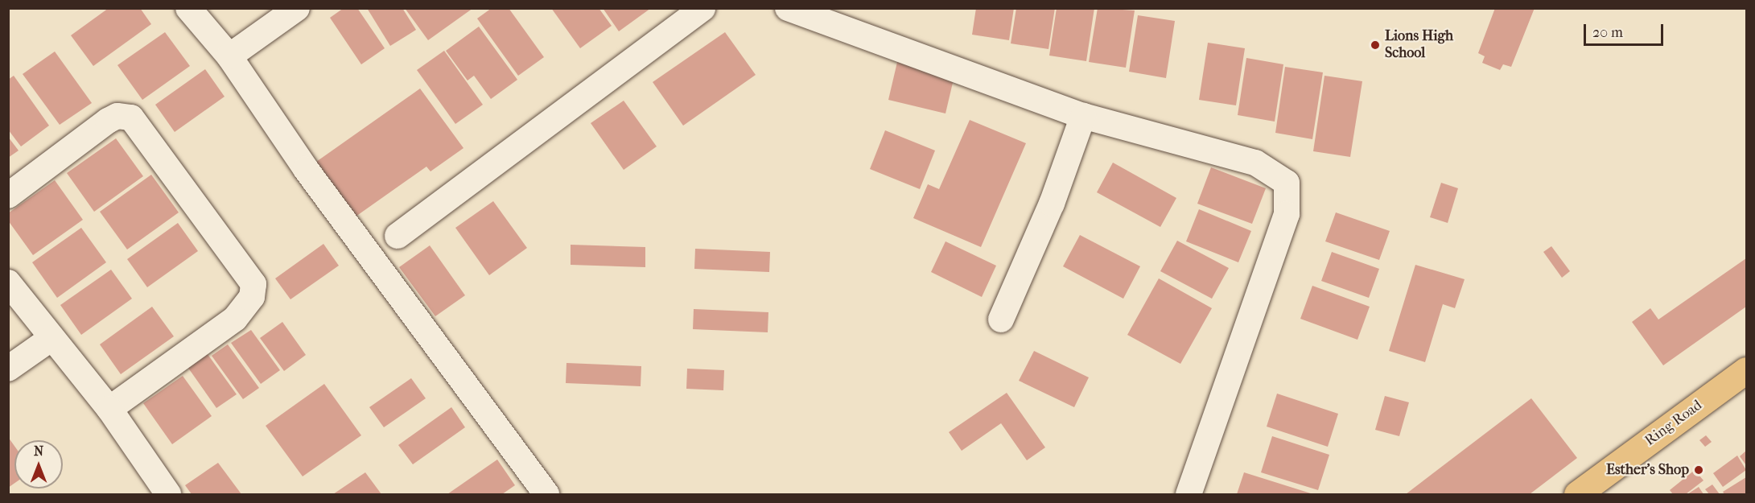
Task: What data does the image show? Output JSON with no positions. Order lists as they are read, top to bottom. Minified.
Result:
{"streets":{"main road":["Ring Road"]},"places":["Lions High School","Esther's Shop"],"scale_bar":"20 m","north":"top"}
